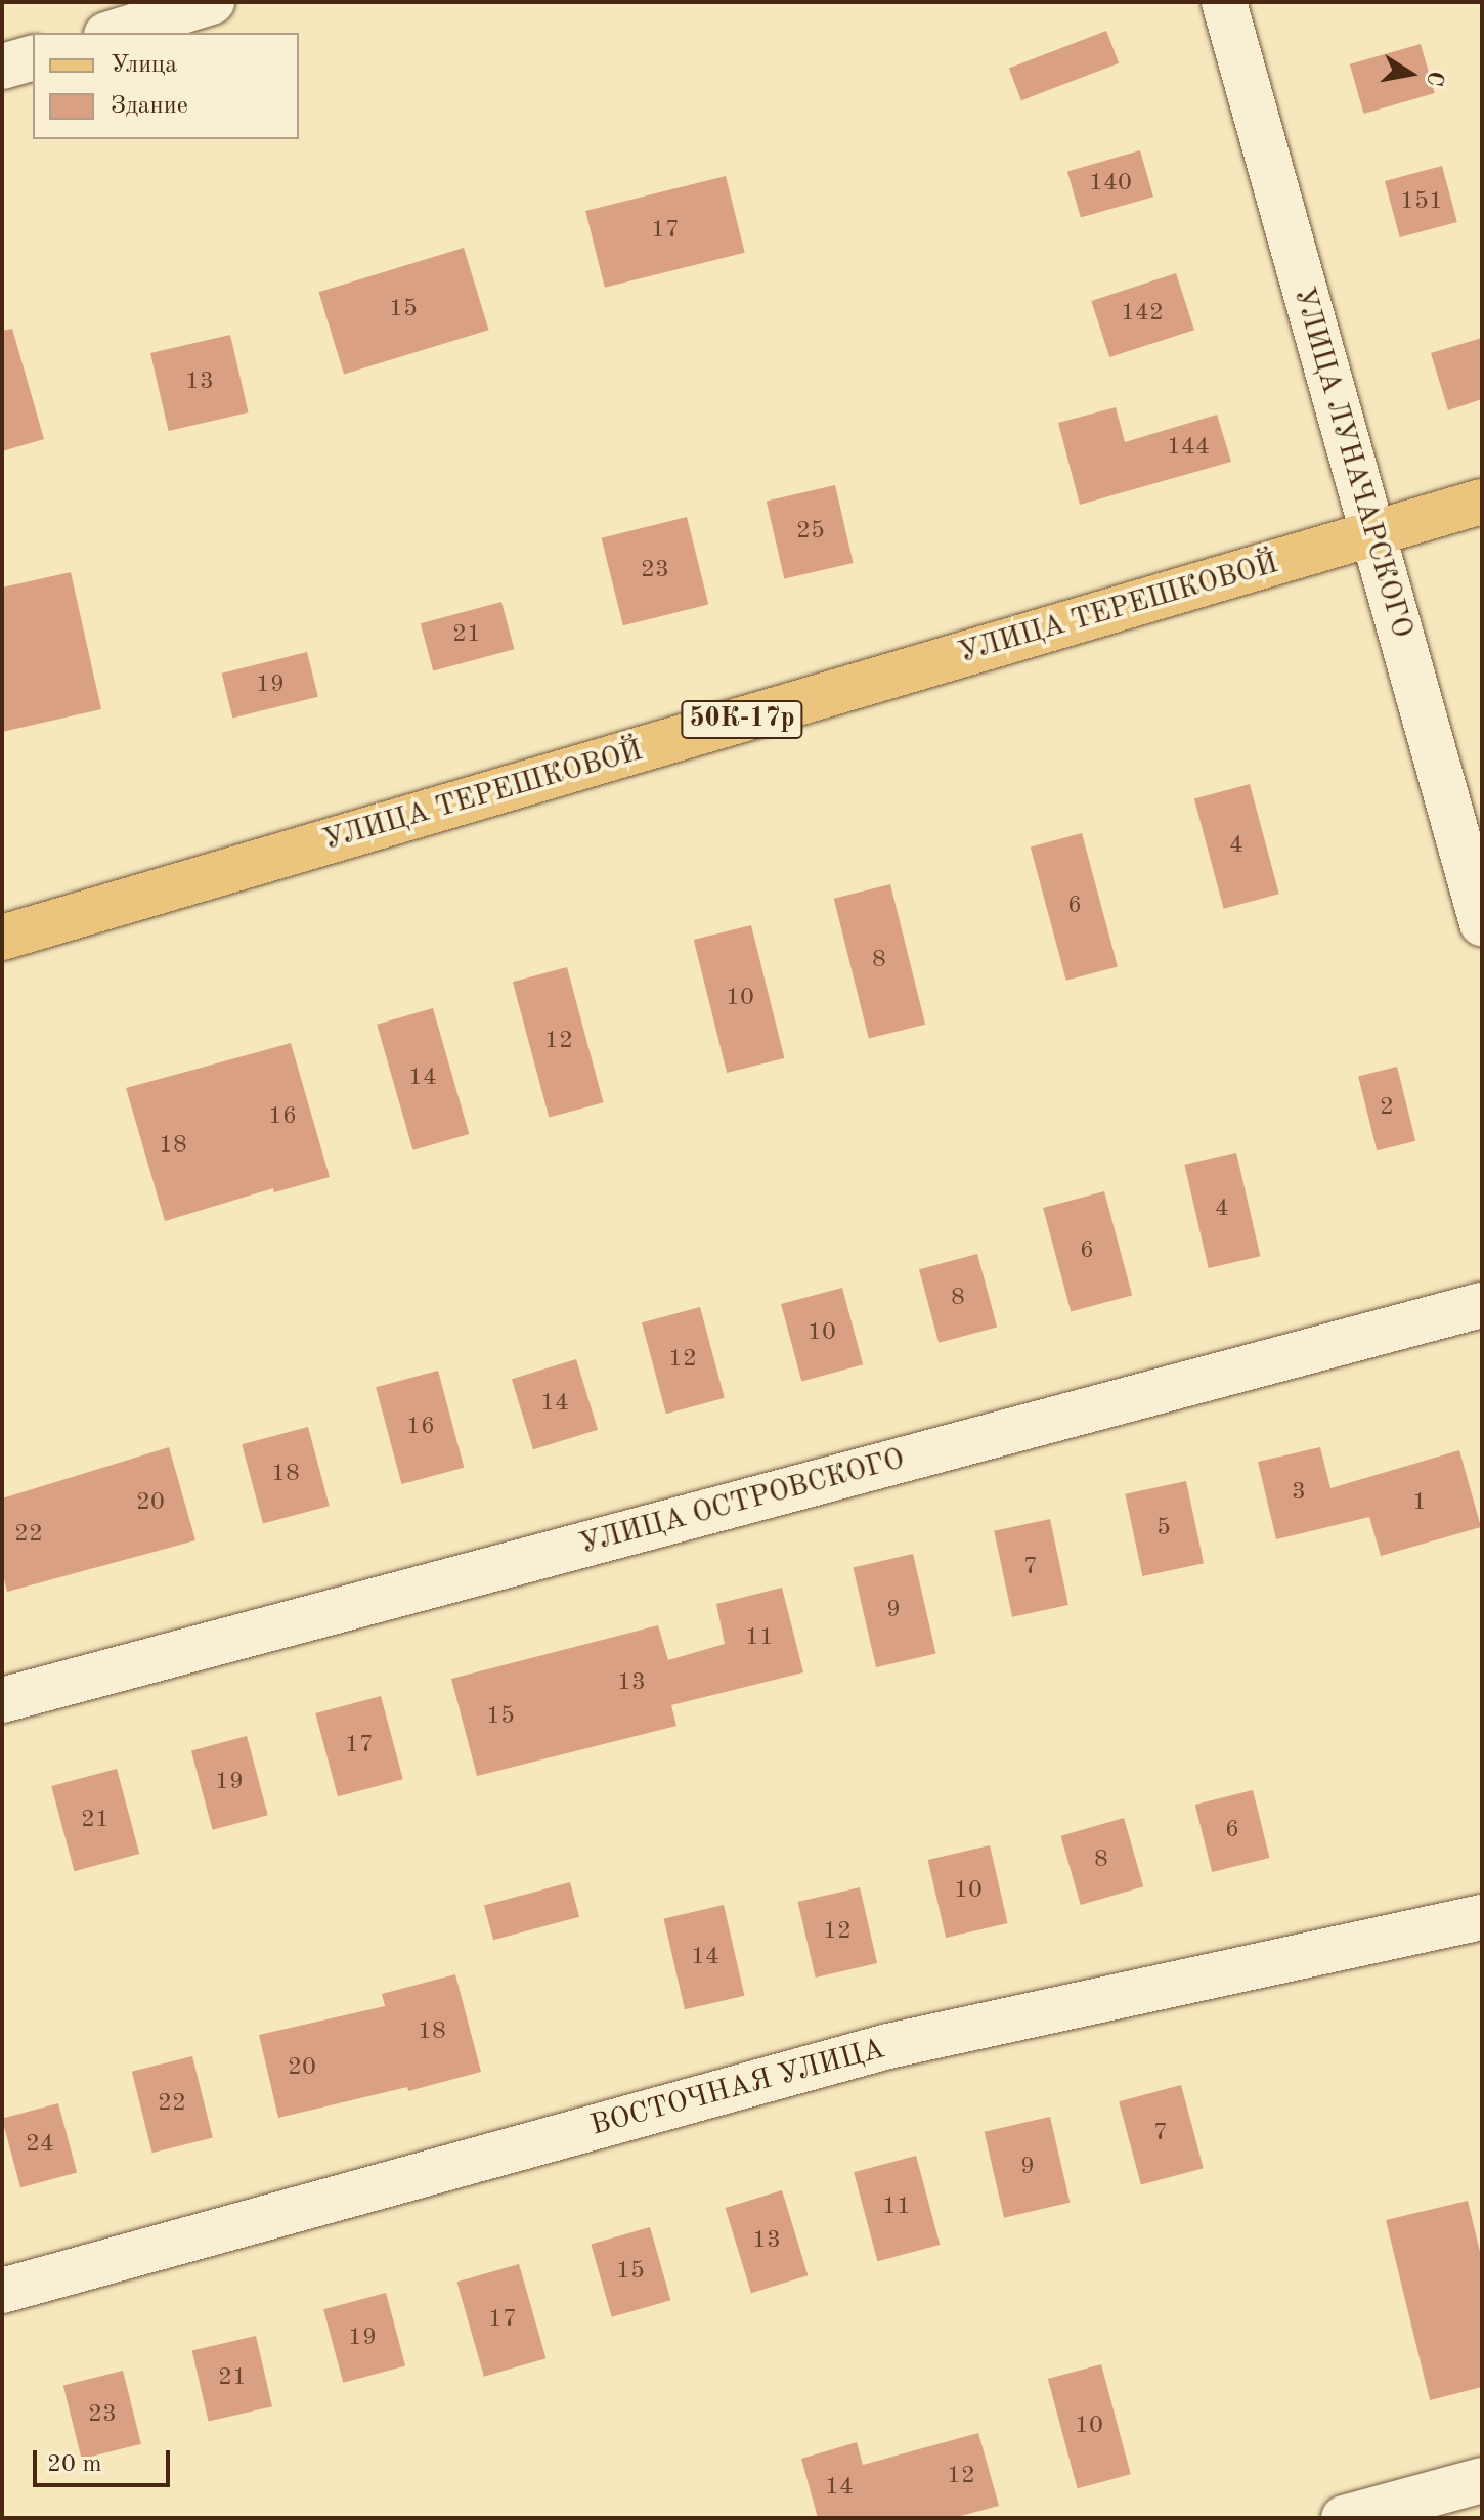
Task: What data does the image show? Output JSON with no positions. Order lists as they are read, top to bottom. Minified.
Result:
{"streets":{"main road":["УЛИЦА ТЕРЕШКОВОЙ","50К-17р"],"street":["УЛИЦА ЛУНАЧАРСКОГО","УЛИЦА ОСТРОВСКОГО","ВОСТОЧНАЯ УЛИЦА"]},"crossings":[["УЛИЦА ЛУНАЧАРСКОГО","УЛИЦА ТЕРЕШКОВОЙ"]],"house_numbers":["140","151","17","15","142","13","144","25","23","21","19","4","6","8","10","12","14","2","16","18","4","6","8","10","12","14","16","18","3","20","1","5","22","7","9","11","13","15","17","19","21","6","8","10","12","14","18","20","22","7","24","9","11","13","15","17","19","21","23","10","12","14"],"legend":["Улица","Здание"],"scale_bar":"20 m","north":"right"}
